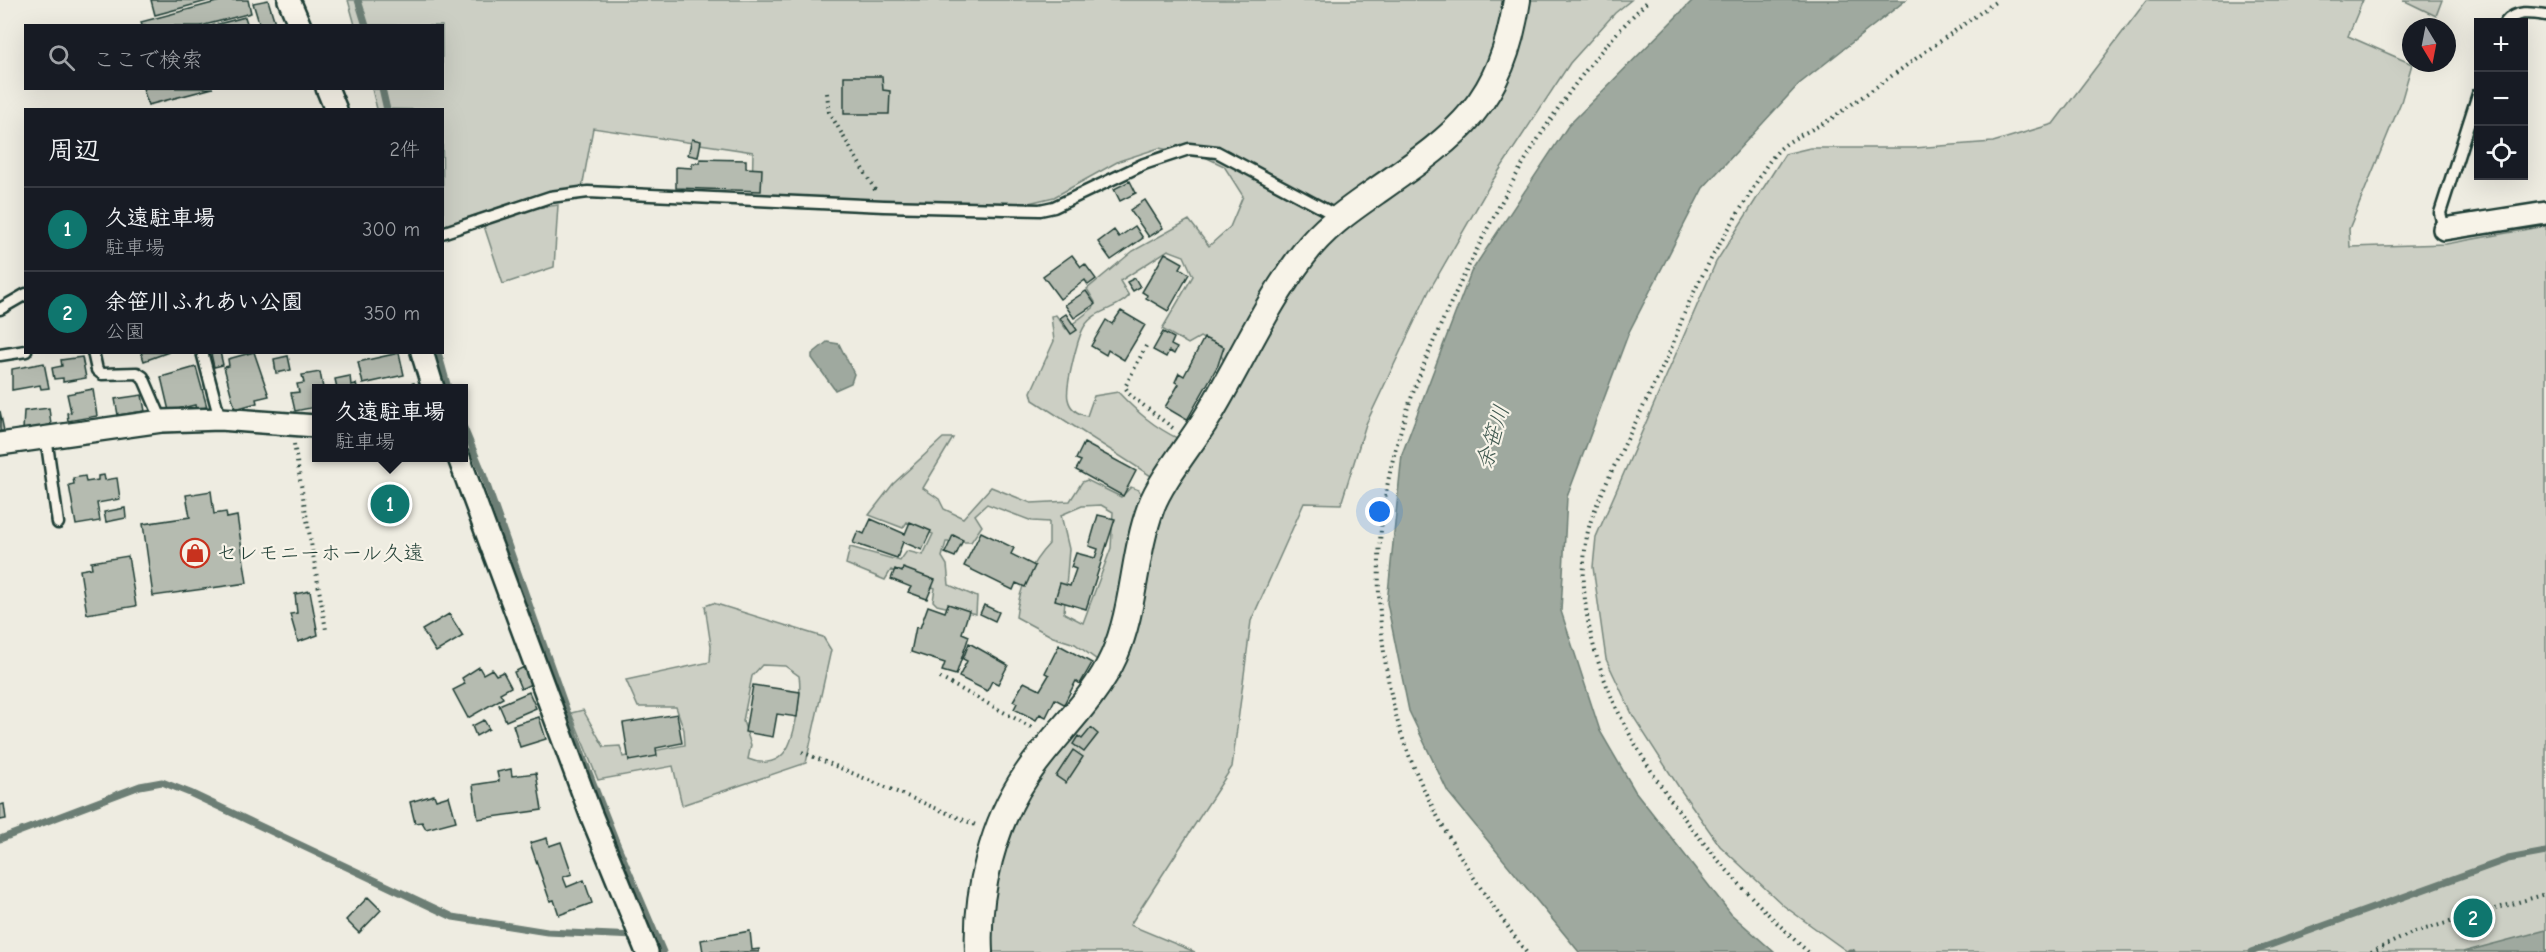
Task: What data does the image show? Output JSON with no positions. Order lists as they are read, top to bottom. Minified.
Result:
{"water":["余笹川"],"places":{"shop":["セレモニーホール久遠"]},"north":"bottom","page":{"map_buttons":["+","−"],"search":"ここで検索","heading":["周辺","2件"],"list":[{"mark":"1","name":"久遠駐車場","note":"駐車場","value":"300 m"},{"mark":"2","name":"余笹川ふれあい公園","note":"公園","value":"350 m"}],"popup":["久遠駐車場","駐車場"],"pins":["1","2"]}}
